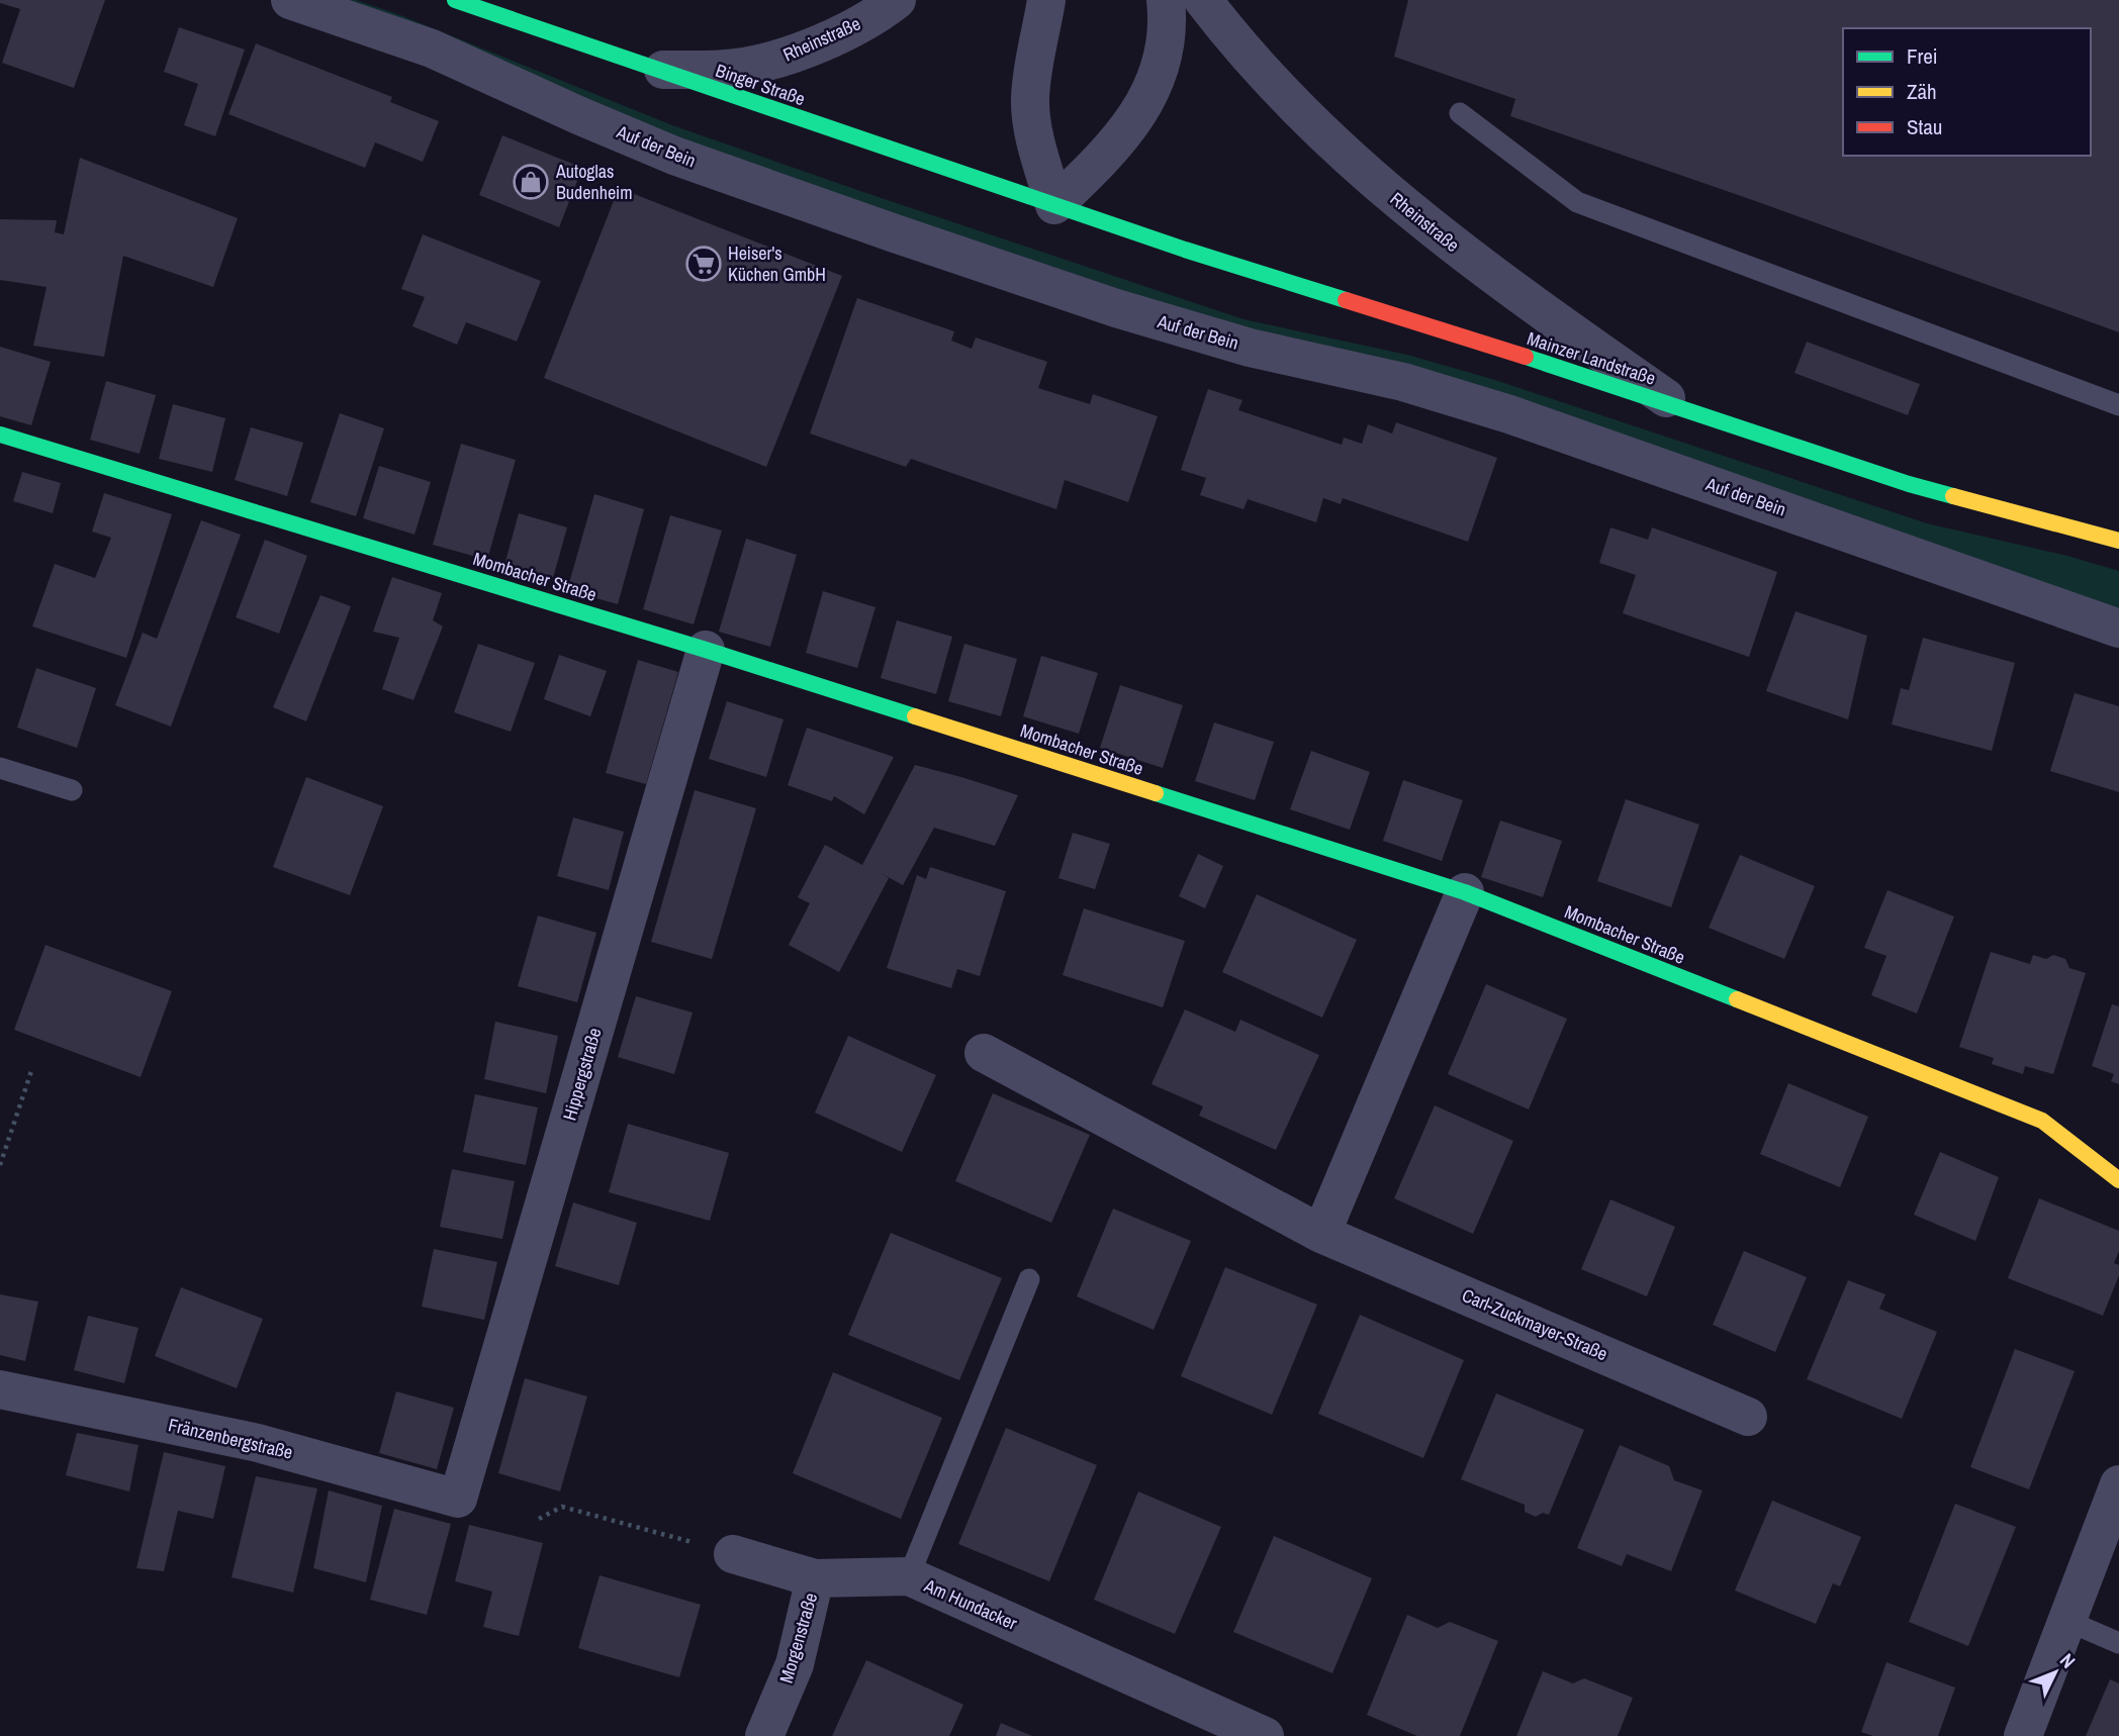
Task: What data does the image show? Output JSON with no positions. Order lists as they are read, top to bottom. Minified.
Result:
{"streets":{"street":["Rheinstraße","Binger Straße","Auf der Bein","Mainzer Landstraße","Mombacher Straße","Hippergstraße","Carl-Zuckmayer-Straße","Fränzenbergstraße","Am Hundacker","Morgenstraße"]},"crossings":[["Rheinstraße","Binger Straße"],["Rheinstraße","Mainzer Landstraße"],["Binger Straße","Mainzer Landstraße"],["Mombacher Straße","Hippergstraße"],["Hippergstraße","Fränzenbergstraße"],["Am Hundacker","Morgenstraße"]],"places":{"shop":["Autoglas Budenheim"],"supermarket":["Heiser's Küchen GmbH"]},"legend":["Frei","Zäh","Stau"],"north":"top right"}
